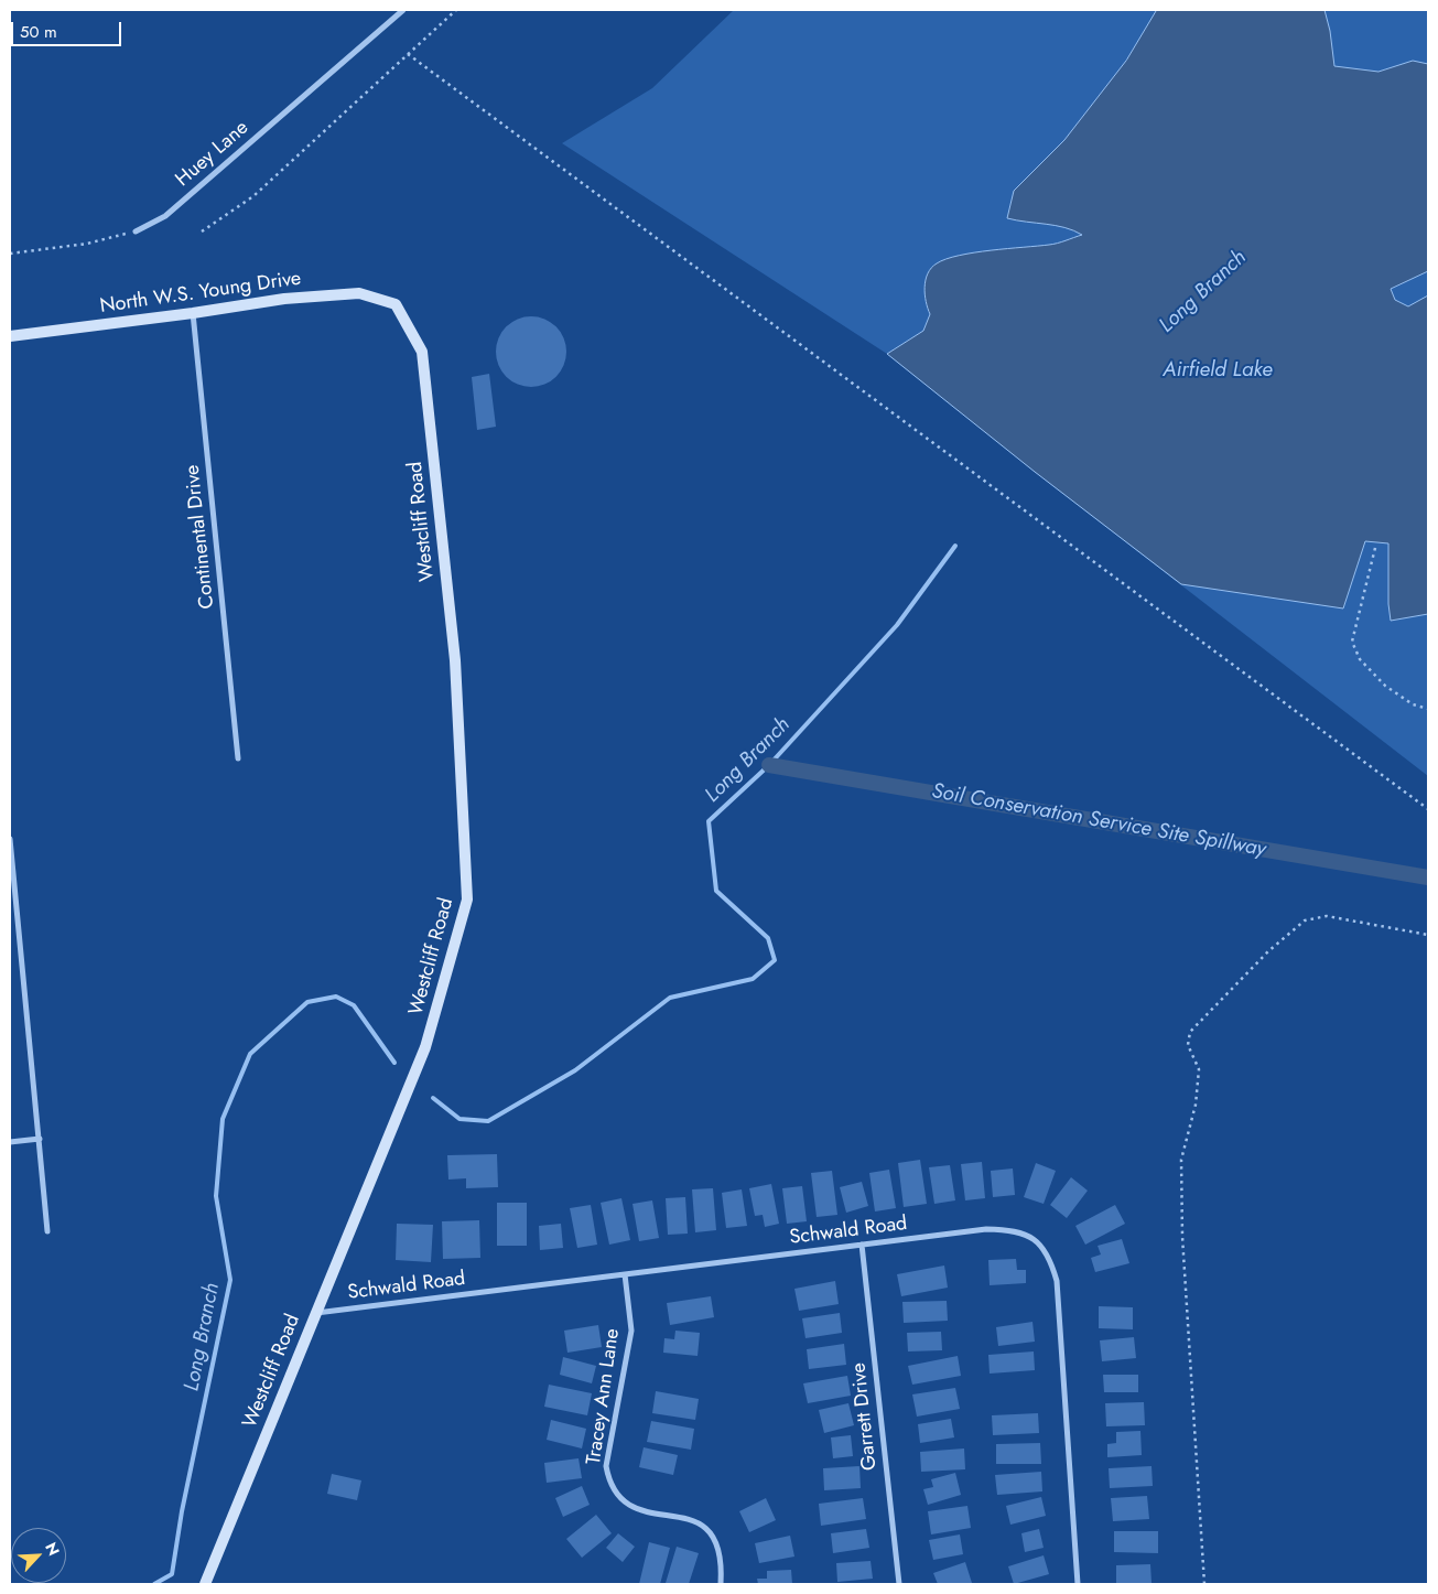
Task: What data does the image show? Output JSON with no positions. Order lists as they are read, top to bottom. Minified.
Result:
{"streets":{"street":["Huey Lane","North W.S. Young Drive","Westcliff Road","Continental Drive","Schwald Road","Tracey Ann Lane","Garrett Drive"]},"crossings":[["North W.S. Young Drive","Westcliff Road"],["North W.S. Young Drive","Continental Drive"],["Westcliff Road","Schwald Road"],["Schwald Road","Tracey Ann Lane"],["Schwald Road","Garrett Drive"]],"water":["Long Branch","Airfield Lake","Soil Conservation Service Site Spillway"],"scale_bar":"50 m","north":"top right"}
